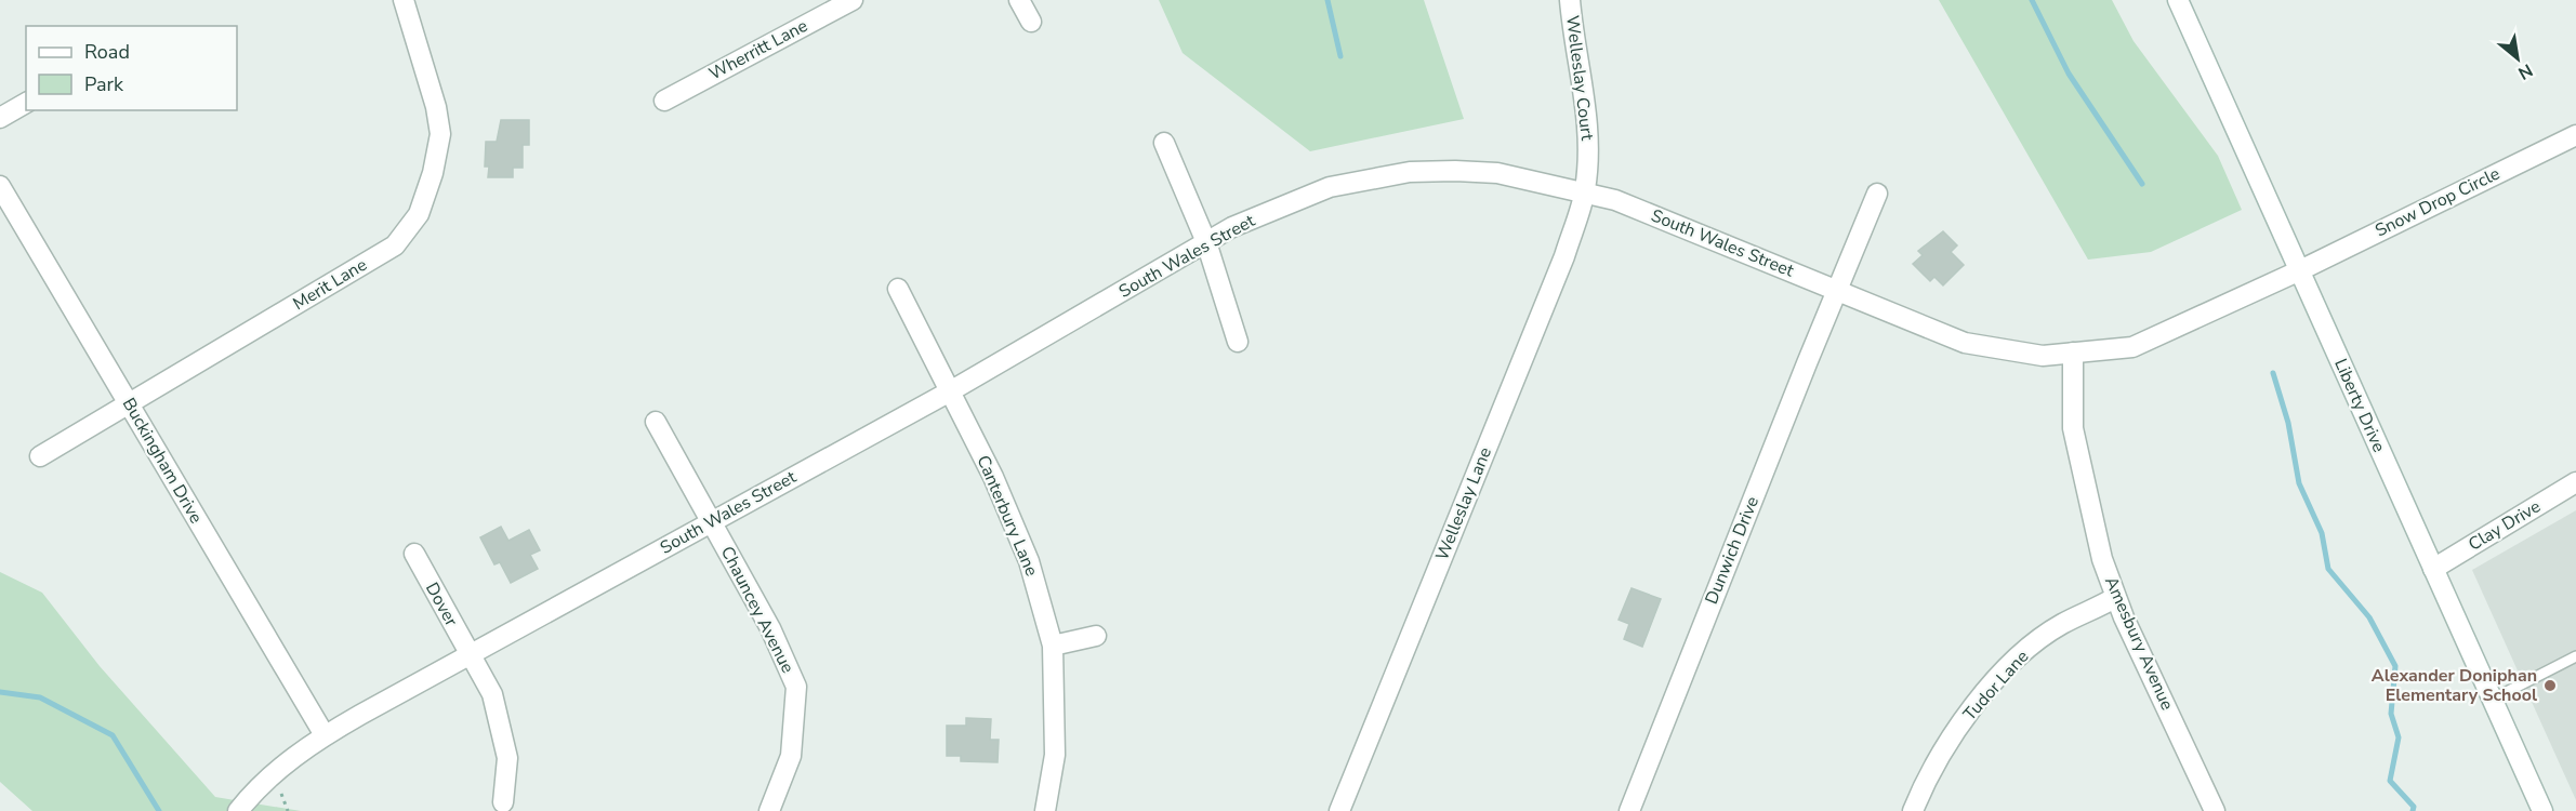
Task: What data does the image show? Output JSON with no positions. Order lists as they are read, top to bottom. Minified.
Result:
{"streets":{"street":["Wherritt Lane","Welleslay Court","Snow Drop Circle","South Wales Street","Merit Lane","Liberty Drive","Buckingham Drive","Welleslay Lane","Canterbury Lane","Clay Drive","Dunwich Drive","Dover","Chauncey Avenue","Amesbury Avenue","Tudor Lane"]},"crossings":[["Welleslay Court","South Wales Street"],["Welleslay Court","Welleslay Lane"],["Snow Drop Circle","South Wales Street"],["Snow Drop Circle","Liberty Drive"],["South Wales Street","Liberty Drive"],["South Wales Street","Buckingham Drive"],["South Wales Street","Welleslay Lane"],["South Wales Street","Canterbury Lane"],["South Wales Street","Dunwich Drive"],["South Wales Street","Dover"],["South Wales Street","Chauncey Avenue"],["South Wales Street","Amesbury Avenue"],["Merit Lane","Buckingham Drive"],["Liberty Drive","Clay Drive"],["Amesbury Avenue","Tudor Lane"]],"places":["Alexander Doniphan Elementary School"],"legend":["Road","Park"],"north":"bottom right"}
